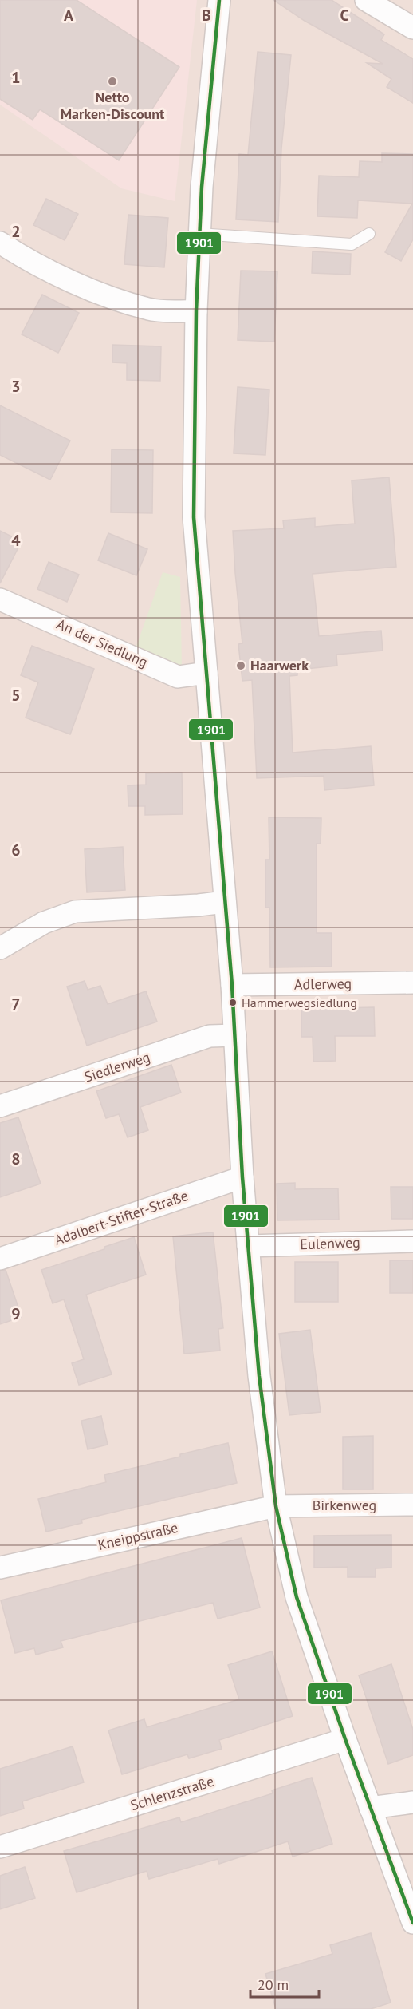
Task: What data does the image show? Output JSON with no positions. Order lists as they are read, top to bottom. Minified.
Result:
{"streets":{"street":["An der Siedlung","Adlerweg","Siedlerweg","Adalbert-Stifter-Straße","Eulenweg","Birkenweg","Kneippstraße","Schlenzstraße"]},"crossings":[["Birkenweg","Kneippstraße"]],"places":["Netto Marken-Discount","Haarwerk","Hammerwegsiedlung"],"lines":["transit line 1901"],"scale_bar":"20 m","grid":{"columns":["A","B","C"],"rows":["1","2","3","4","5","6","7","8","9"]}}
